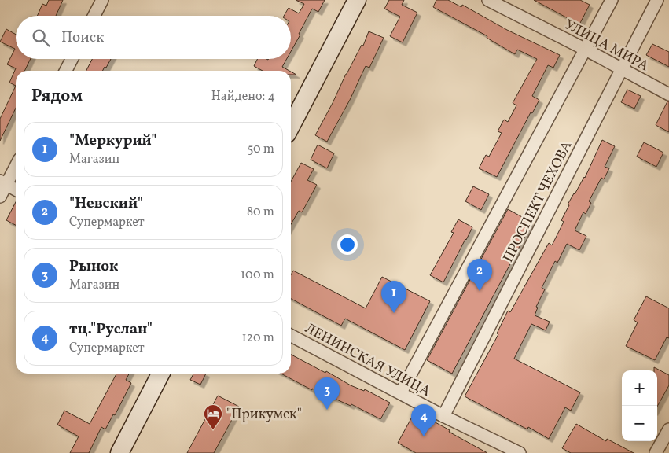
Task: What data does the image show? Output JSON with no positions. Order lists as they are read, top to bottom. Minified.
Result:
{"streets":{"street":["УЛИЦА МИРА","ПРОСПЕКТ ЧЕХОВА","ЛЕНИНСКАЯ УЛИЦА"]},"crossings":[["УЛИЦА МИРА","ПРОСПЕКТ ЧЕХОВА"],["ПРОСПЕКТ ЧЕХОВА","ЛЕНИНСКАЯ УЛИЦА"]],"places":{"hotel":["\"Прикумск\""]},"page":{"search":"Поиск","heading":["Рядом","Найдено: 4"],"list":[{"mark":"1","name":"\"Меркурий\"","note":"Магазин","value":"50 m"},{"mark":"2","name":"\"Невский\"","note":"Супермаркет","value":"80 m"},{"mark":"3","name":"Рынок","note":"Магазин","value":"100 m"},{"mark":"4","name":"тц.\"Руслан\"","note":"Супермаркет","value":"120 m"}],"pins":["2","1","3","4"],"map_buttons":["+","−"]}}
